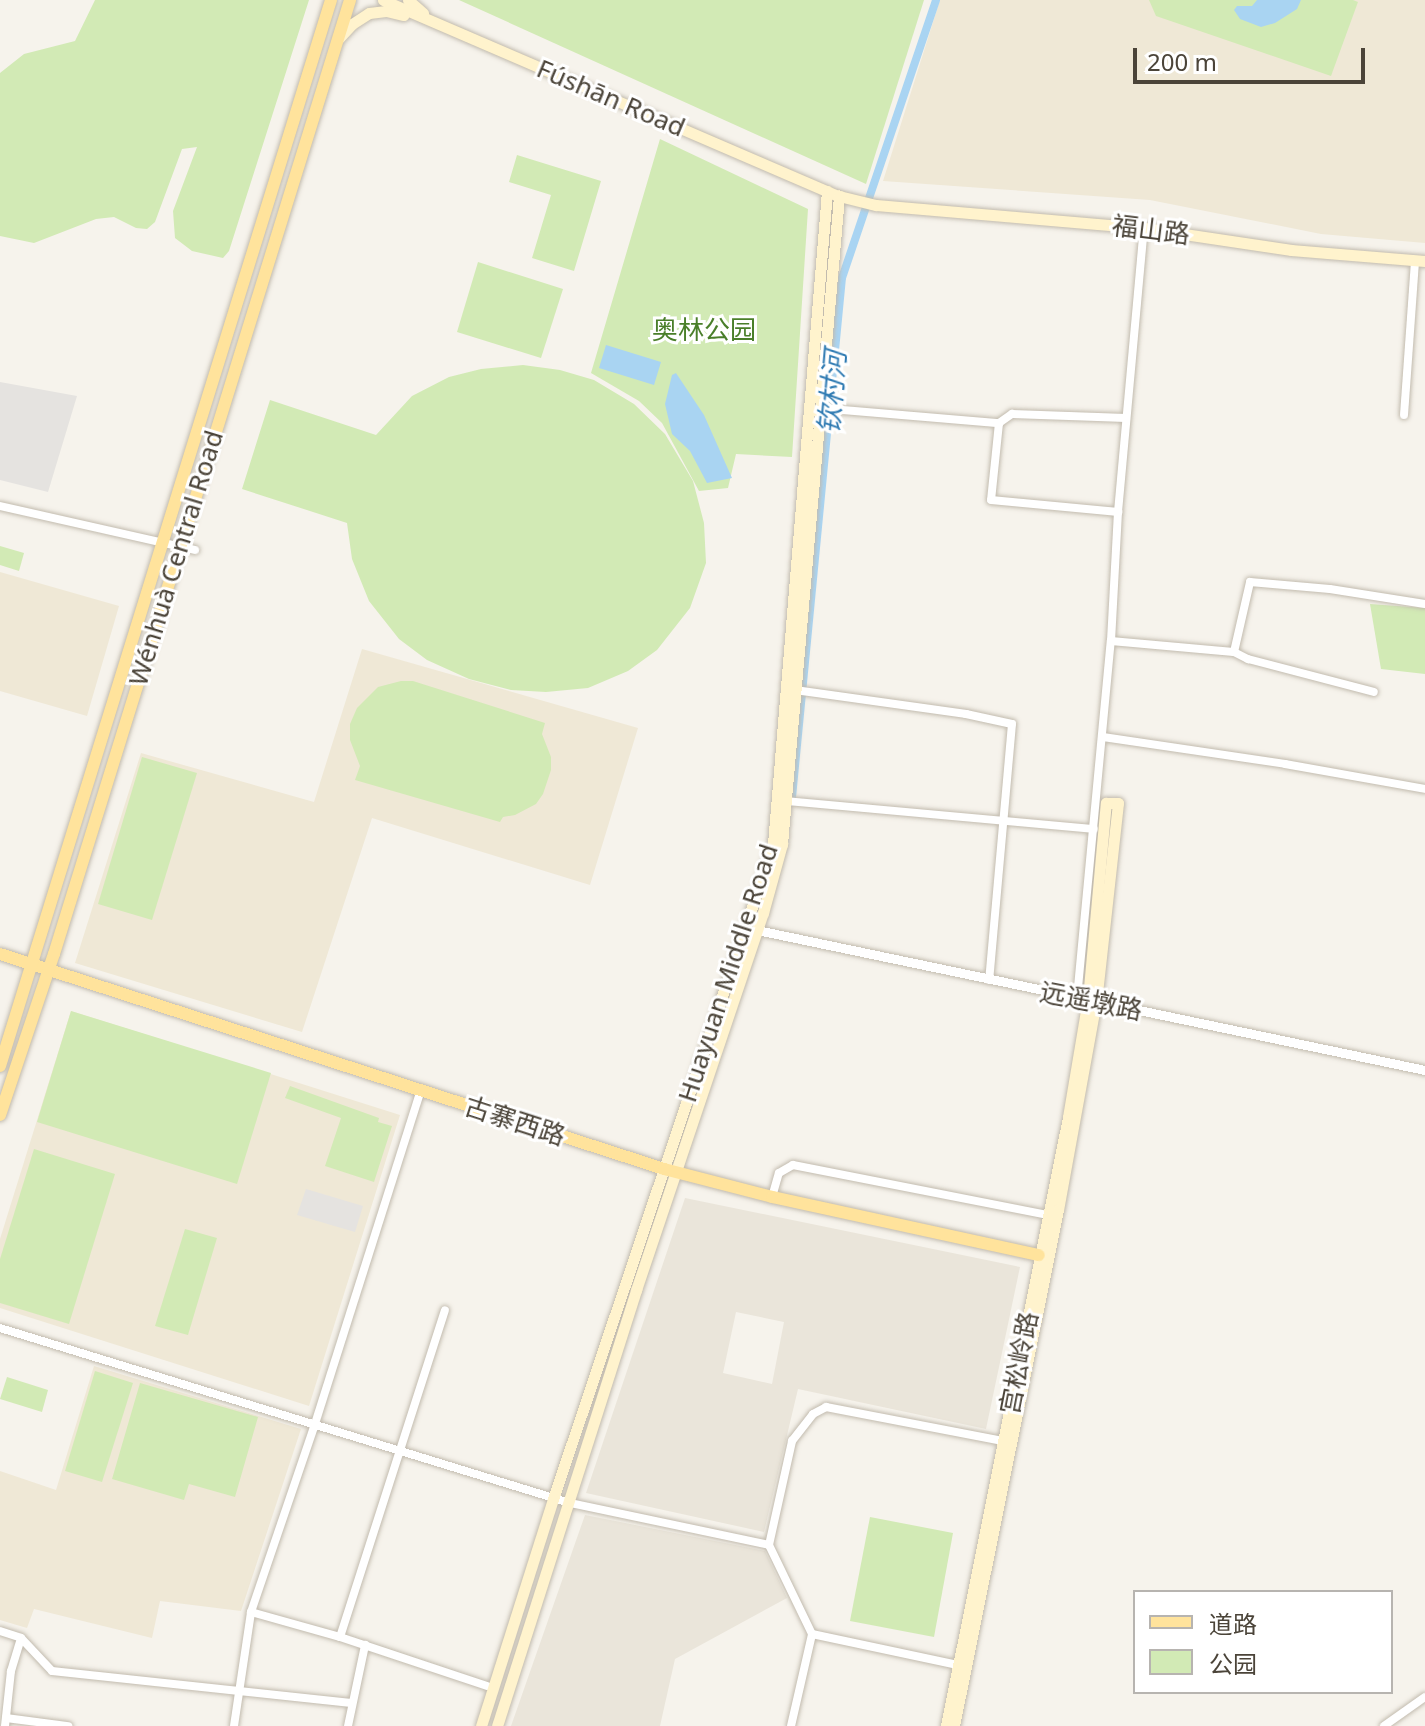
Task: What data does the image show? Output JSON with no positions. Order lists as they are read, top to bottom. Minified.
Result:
{"streets":{"main road":["Fúshān Road","福山路","Wénhuà Central Road","Huayuan Middle Road","古寨西路","宫松岭路"],"street":["远遥墩路"]},"crossings":[["Fúshān Road","福山路"],["Fúshān Road","Huayuan Middle Road"],["Wénhuà Central Road","古寨西路"],["Huayuan Middle Road","远遥墩路"],["Huayuan Middle Road","古寨西路"],["远遥墩路","宫松岭路"],["古寨西路","宫松岭路"]],"water":["钦村河"],"parks":["奥林公园"],"legend":["道路","公园"],"scale_bar":"200 m"}
